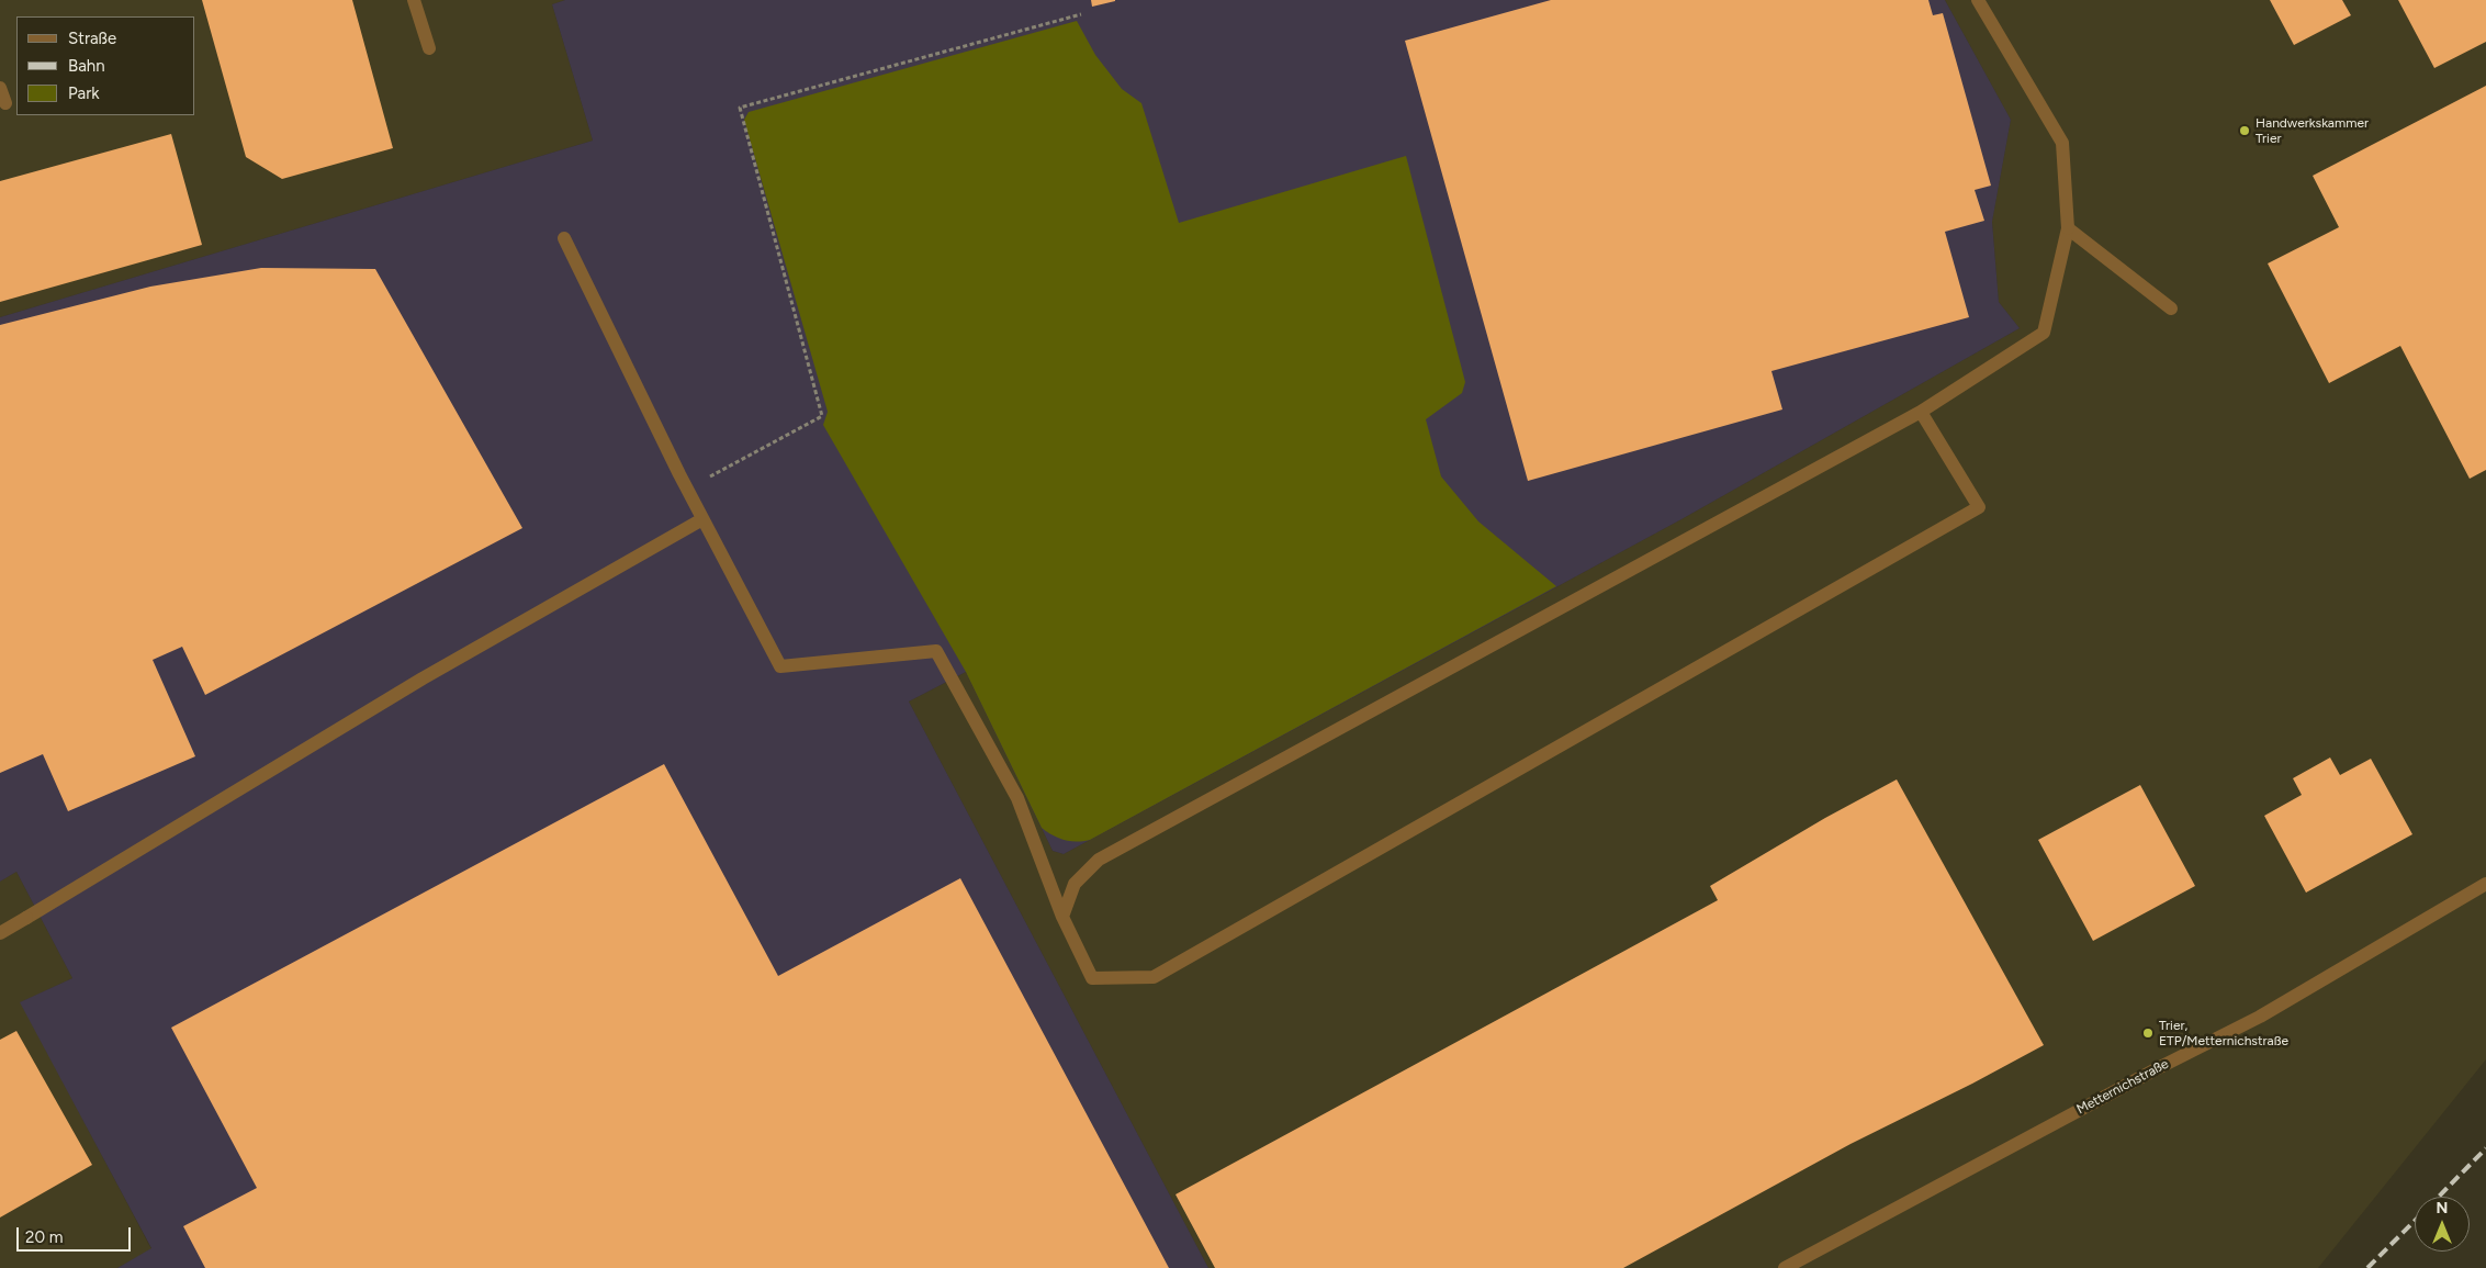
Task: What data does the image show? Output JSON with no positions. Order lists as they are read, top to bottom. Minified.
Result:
{"streets":{"street":["Metternichstraße"]},"places":["Handwerkskammer Trier","Trier, ETP/Metternichstraße"],"legend":["Straße","Bahn","Park"],"scale_bar":"20 m","north":"top"}
